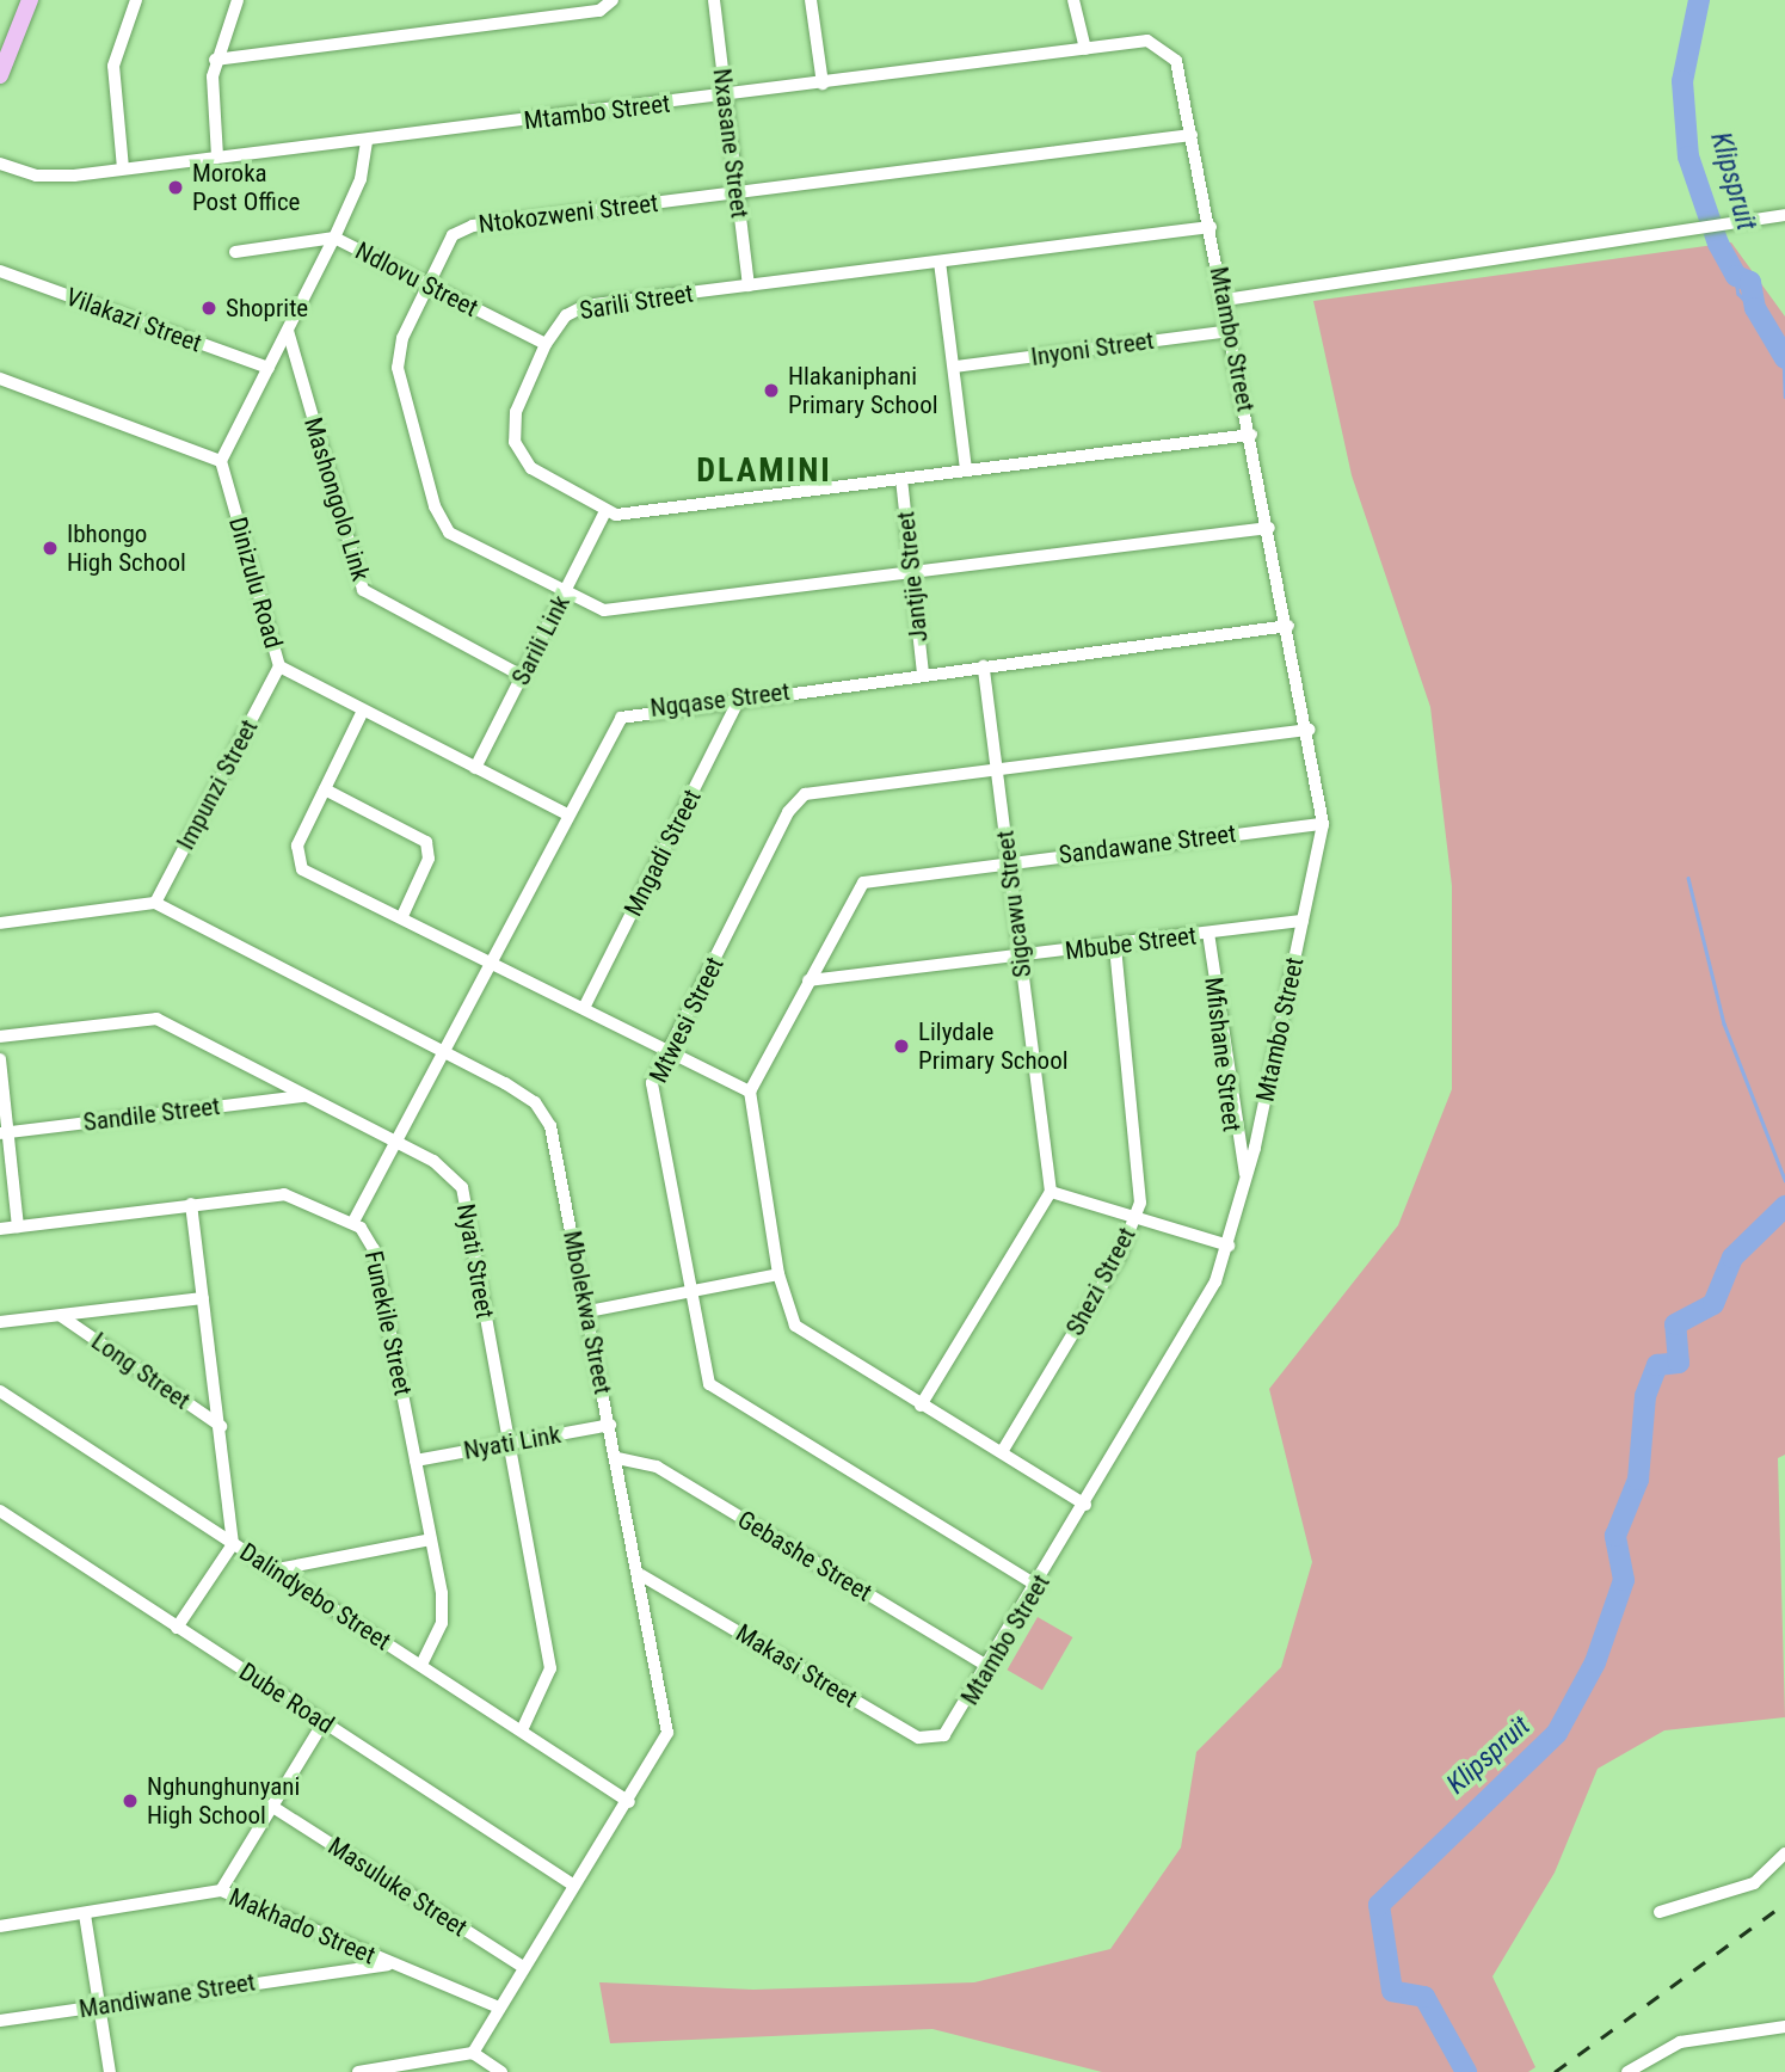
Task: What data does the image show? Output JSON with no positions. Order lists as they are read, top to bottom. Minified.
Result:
{"streets":{"street":["Mtambo Street","Nxasane Street","Ntokozweni Street","Ndlovu Street","Sarili Street","Vilakazi Street","Inyoni Street","Mashongolo Link","Jantjie Street","Dinizulu Road","Sarili Link","Ngqase Street","Impunzi Street","Sandawane Street","Mngadi Street","Sigcawu Street","Mbube Street","Mtwesi Street","Mfishane Street","Sandile Street","Nyati Street","Shezi Street","Mbolekwa Street","Funekile Street","Long Street","Nyati Link","Gebashe Street","Dalindyebo Street","Makasi Street","Dube Road","Masuluke Street","Makhado Street","Mandiwane Street"]},"crossings":[["Mtambo Street","Nxasane Street"],["Mtambo Street","Ntokozweni Street"],["Mtambo Street","Sarili Street"],["Mtambo Street","Inyoni Street"],["Mtambo Street","Ngqase Street"],["Mtambo Street","Sandawane Street"],["Mtambo Street","Mbube Street"],["Mtambo Street","Mtwesi Street"],["Mtambo Street","Mfishane Street"],["Mtambo Street","Gebashe Street"],["Mtambo Street","Makasi Street"],["Nxasane Street","Ntokozweni Street"],["Nxasane Street","Sarili Street"],["Ntokozweni Street","Ndlovu Street"],["Ntokozweni Street","Jantjie Street"],["Ntokozweni Street","Sarili Link"],["Ndlovu Street","Sarili Street"],["Sarili Street","Sarili Link"],["Mashongolo Link","Sarili Link"],["Jantjie Street","Ngqase Street"],["Dinizulu Road","Sarili Link"],["Dinizulu Road","Ngqase Street"],["Dinizulu Road","Impunzi Street"],["Ngqase Street","Mngadi Street"],["Ngqase Street","Sigcawu Street"],["Ngqase Street","Nyati Street"],["Ngqase Street","Mbolekwa Street"],["Ngqase Street","Funekile Street"],["Impunzi Street","Mbolekwa Street"],["Sandawane Street","Sigcawu Street"],["Sandawane Street","Mbube Street"],["Sigcawu Street","Mbube Street"],["Sigcawu Street","Mtwesi Street"],["Mbube Street","Mfishane Street"],["Mbube Street","Shezi Street"],["Sandile Street","Nyati Street"],["Nyati Street","Nyati Link"],["Nyati Street","Dalindyebo Street"],["Mbolekwa Street","Nyati Link"],["Mbolekwa Street","Gebashe Street"],["Mbolekwa Street","Dalindyebo Street"],["Mbolekwa Street","Makasi Street"],["Mbolekwa Street","Dube Road"],["Mbolekwa Street","Masuluke Street"],["Mbolekwa Street","Makhado Street"],["Funekile Street","Long Street"],["Funekile Street","Nyati Link"],["Funekile Street","Dalindyebo Street"],["Long Street","Dalindyebo Street"],["Makhado Street","Mandiwane Street"]],"districts":["DLAMINI"],"water":["Klipspruit"],"places":["Moroka Post Office","Shoprite","Hlakaniphani Primary School","Ibhongo High School","Lilydale Primary School","Nghunghunyani High School"]}
